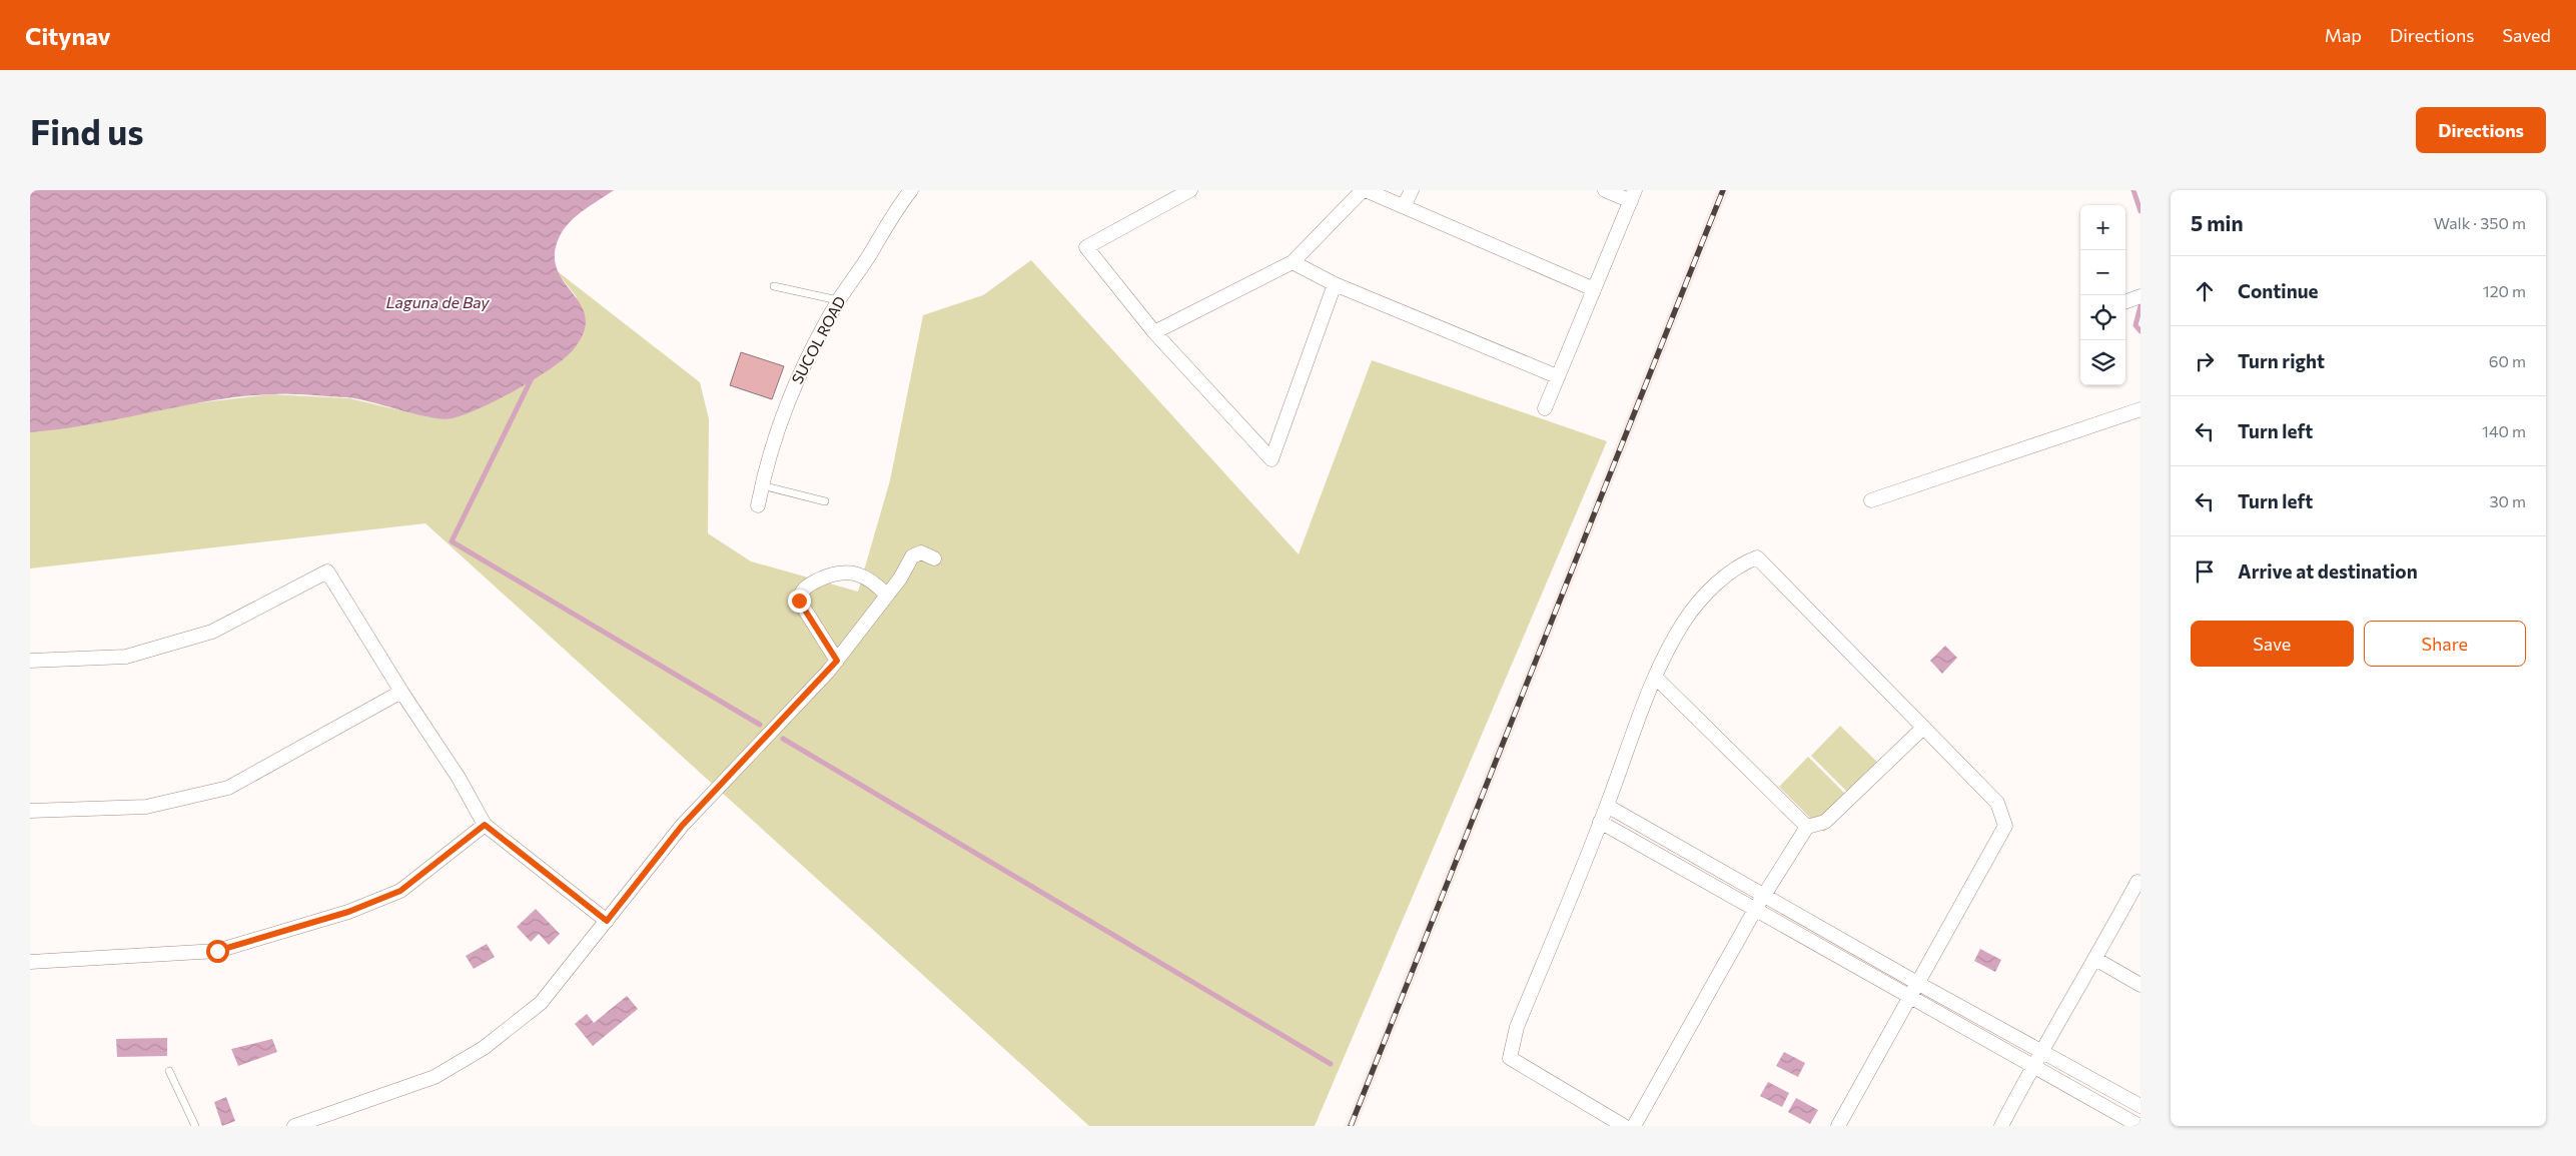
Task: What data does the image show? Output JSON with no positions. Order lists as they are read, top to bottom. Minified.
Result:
{"streets":{"street":["SUCOL ROAD"]},"water":["Laguna de Bay"],"page":{"header":"Citynav","nav":["Map","Directions","Saved"],"buttons":["Directions",["Save","Share"]],"title":"Find us","heading":["5 min","Walk · 350 m"],"map_buttons":["+","−"],"list":[["Continue","120 m"],["Turn right","60 m"],["Turn left","140 m"],["Turn left","30 m"],"Arrive at destination"]}}
